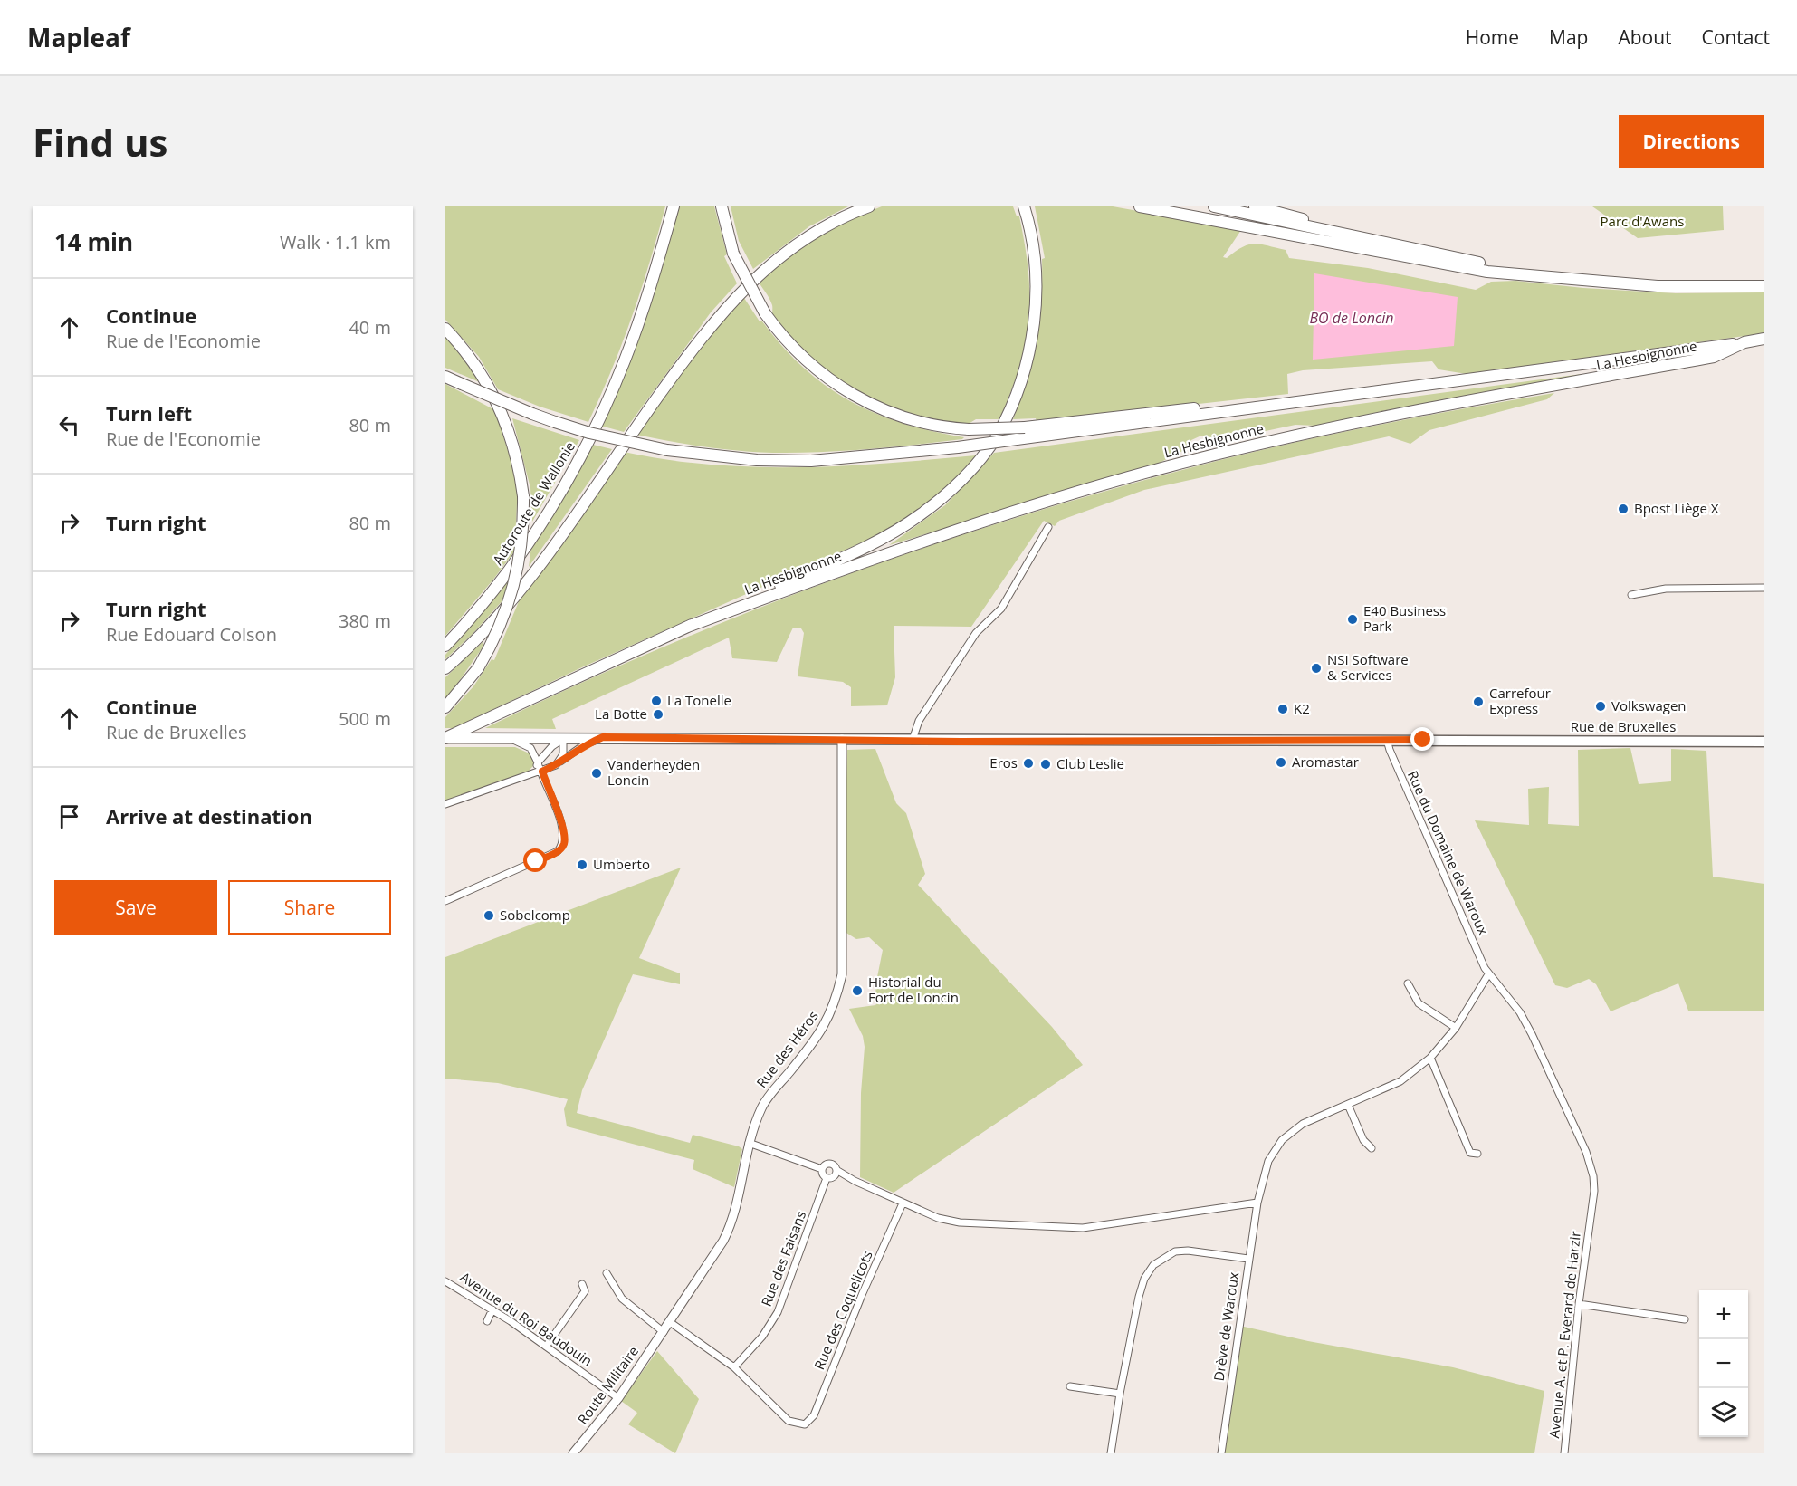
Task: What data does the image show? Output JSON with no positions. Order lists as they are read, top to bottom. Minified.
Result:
{"streets":{"highway":["La Hesbignonne","Autoroute de Wallonie"],"main road":["Rue de Bruxelles"],"street":["Rue du Domaine de Waroux","Rue des Héros","Rue des Faisans","Rue des Coquelicots","Avenue du Roi Baudouin","Drève de Waroux","Avenue A. et P. Everard de Harzir","Route Militaire"]},"crossings":[["Rue de Bruxelles","Rue du Domaine de Waroux"],["Rue de Bruxelles","Rue des Héros"],["Rue du Domaine de Waroux","Avenue A. et P. Everard de Harzir"],["Rue des Héros","Route Militaire"],["Rue des Faisans","Rue des Coquelicots"],["Avenue du Roi Baudouin","Route Militaire"]],"water":["BO de Loncin"],"parks":["Parc d'Awans"],"places":["Bpost Liège X","E40 Business Park","NSI Software & Services","La Tonelle","Carrefour Express","Volkswagen","K2","La Botte","Aromastar","Eros","Club Leslie","Vanderheyden Loncin","Umberto","Sobelcomp","Historial du Fort de Loncin"],"page":{"header":"Mapleaf","nav":["Home","Map","About","Contact"],"buttons":["Directions",["Save","Share"]],"title":"Find us","heading":["14 min","Walk · 1.1 km"],"list":[["Continue","Rue de l'Economie","40 m"],["Turn left","Rue de l'Economie","80 m"],["Turn right","80 m"],["Turn right","Rue Edouard Colson","380 m"],["Continue","Rue de Bruxelles","500 m"],"Arrive at destination"],"map_buttons":["+","−"]}}
